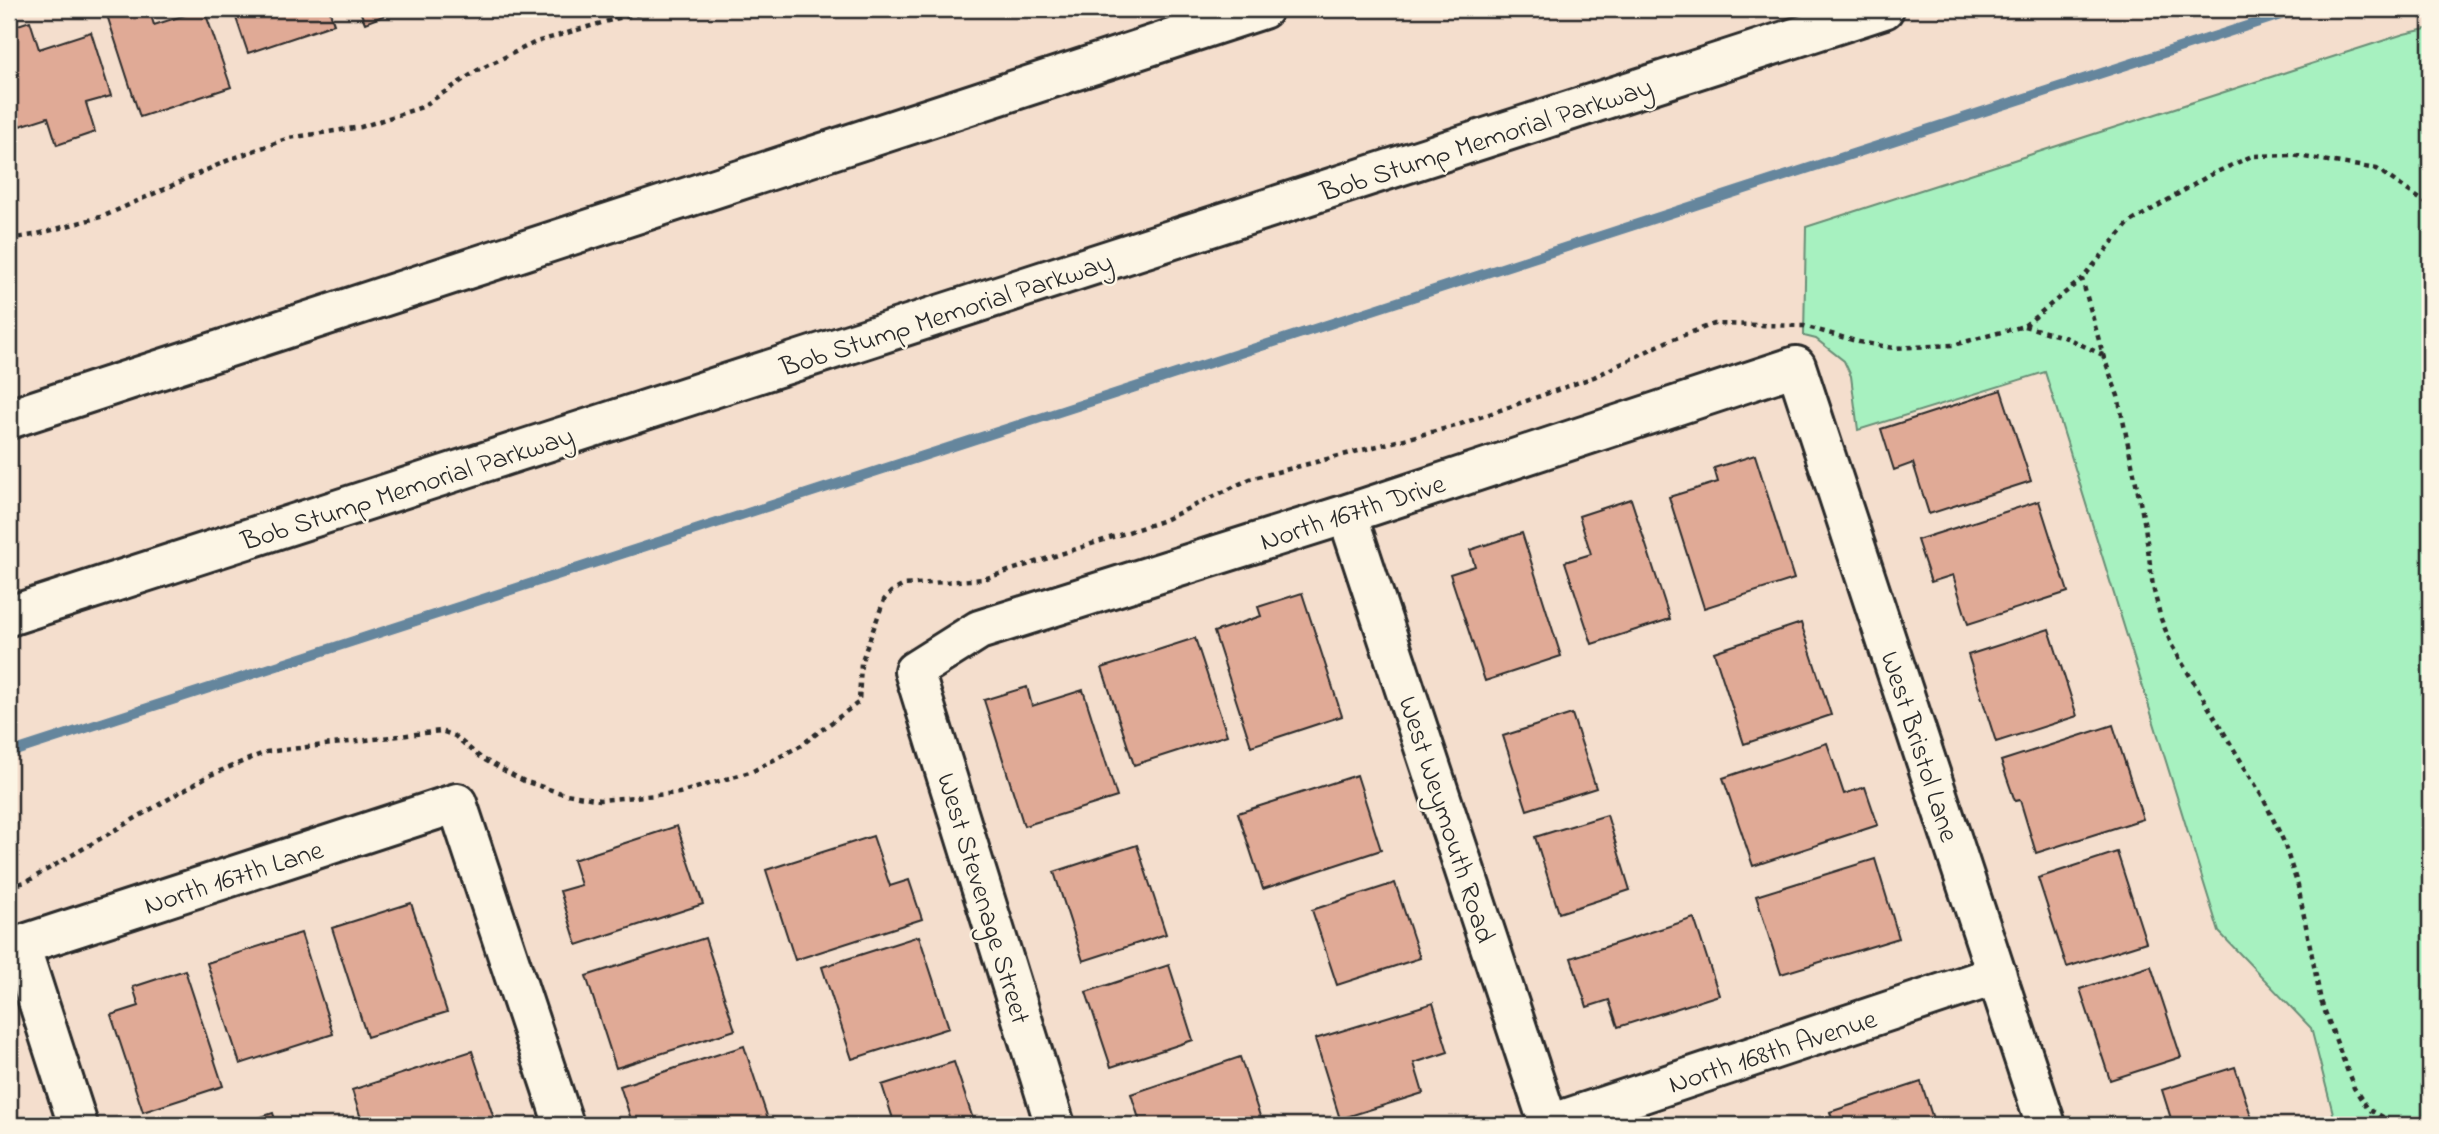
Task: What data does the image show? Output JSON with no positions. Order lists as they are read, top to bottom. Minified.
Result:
{"streets":{"main road":["Bob Stump Memorial Parkway","North 167th Drive","West Bristol Lane","West Weymouth Road","North 167th Lane","West Stevenage Street","North 168th Avenue"]},"crossings":[["North 167th Drive","West Bristol Lane"],["North 167th Drive","West Weymouth Road"],["North 167th Drive","West Stevenage Street"],["West Bristol Lane","North 168th Avenue"],["West Weymouth Road","North 168th Avenue"]]}
